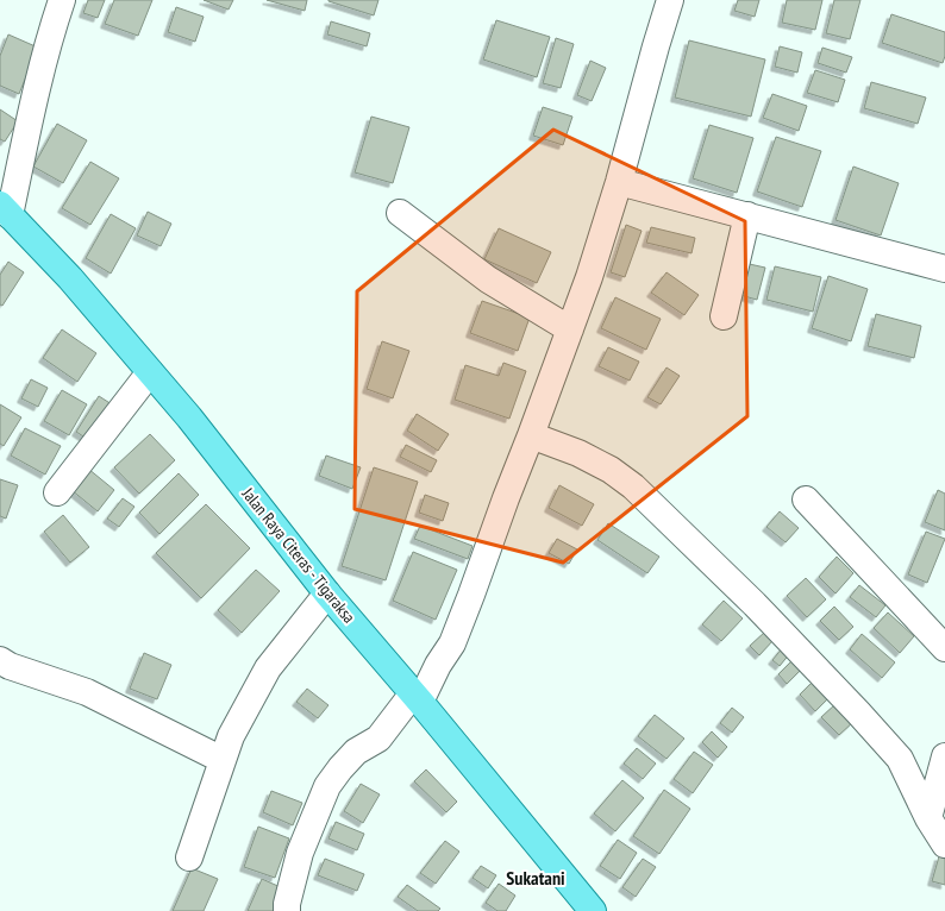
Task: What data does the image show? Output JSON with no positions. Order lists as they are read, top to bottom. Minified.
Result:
{"streets":{"main road":["Jalan Raya Citeras - Tigaraksa"]},"districts":["Sukatani"]}
